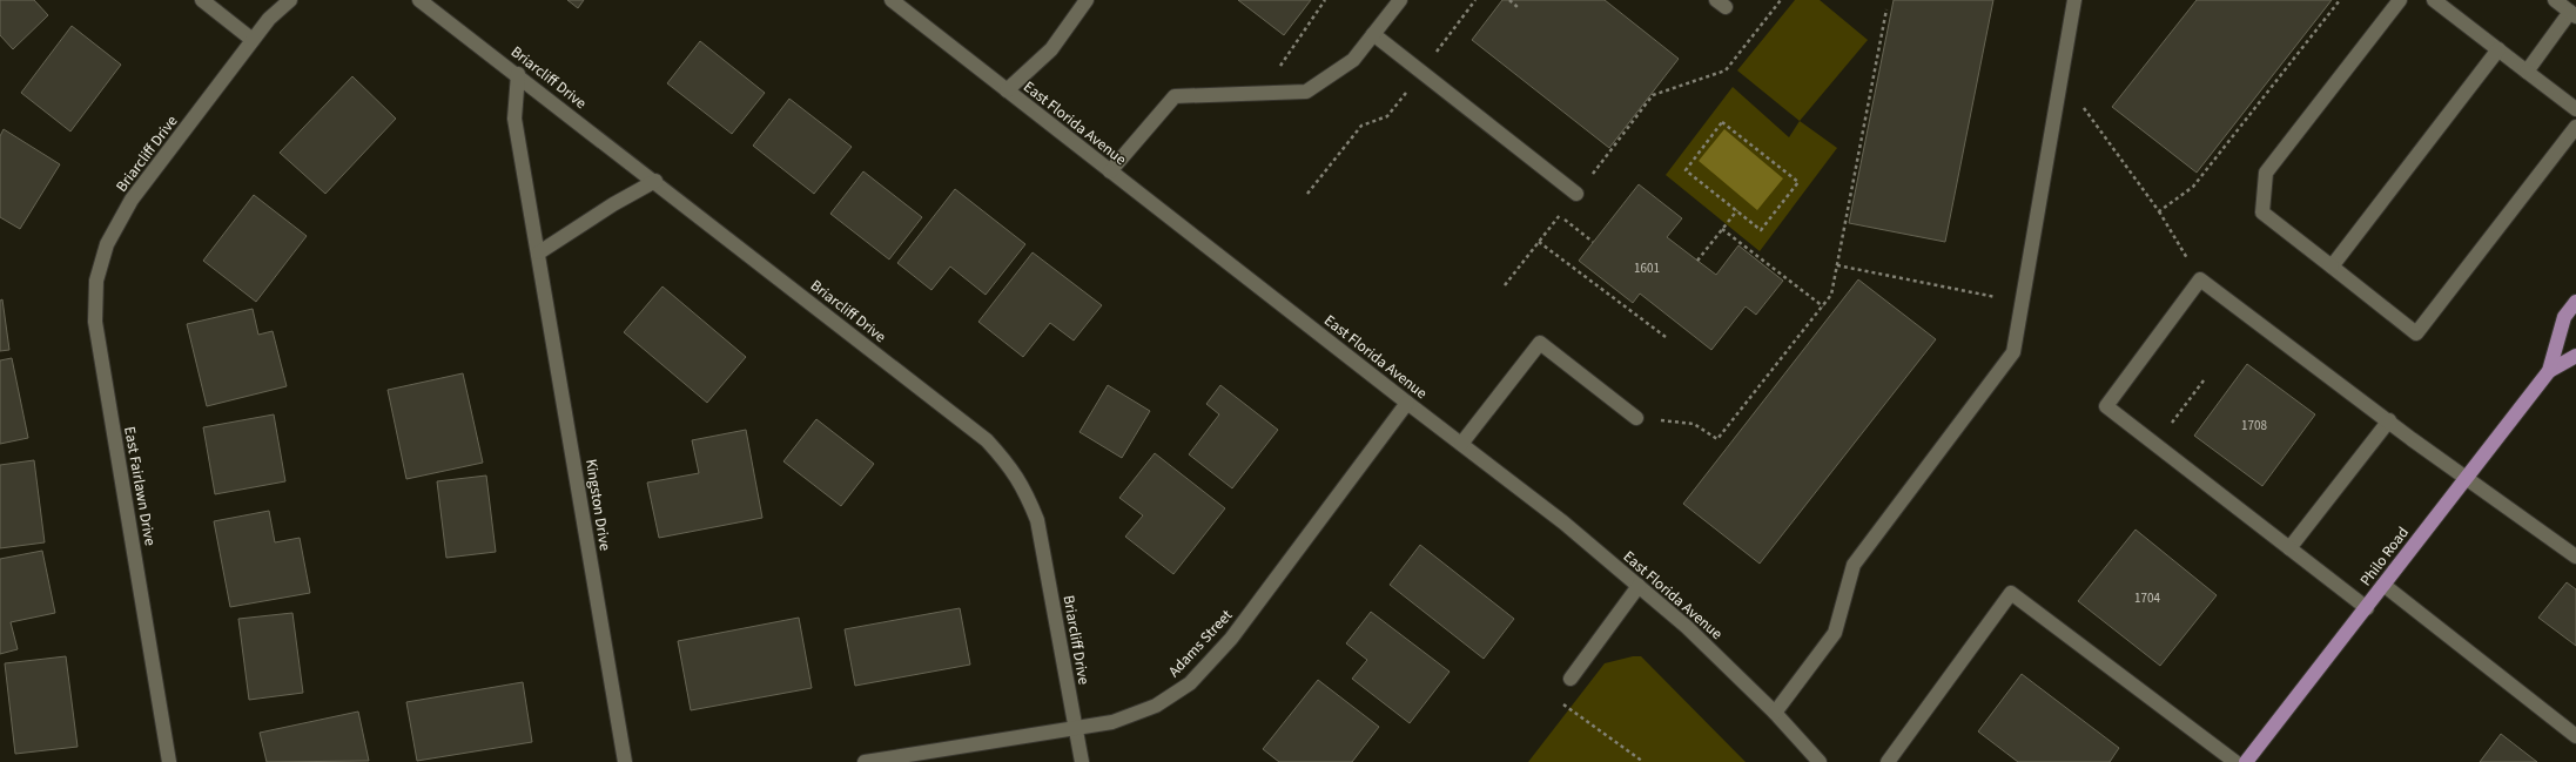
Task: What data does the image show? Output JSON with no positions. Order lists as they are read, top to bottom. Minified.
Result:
{"streets":{"main road":["Philo Road"],"street":["Briarcliff Drive","East Florida Avenue","East Fairlawn Drive","Kingston Drive","Adams Street"]},"crossings":[["Briarcliff Drive","East Fairlawn Drive"],["Briarcliff Drive","Kingston Drive"],["Briarcliff Drive","Adams Street"],["East Florida Avenue","Adams Street"]],"house_numbers":["1601","1708","1704"]}
